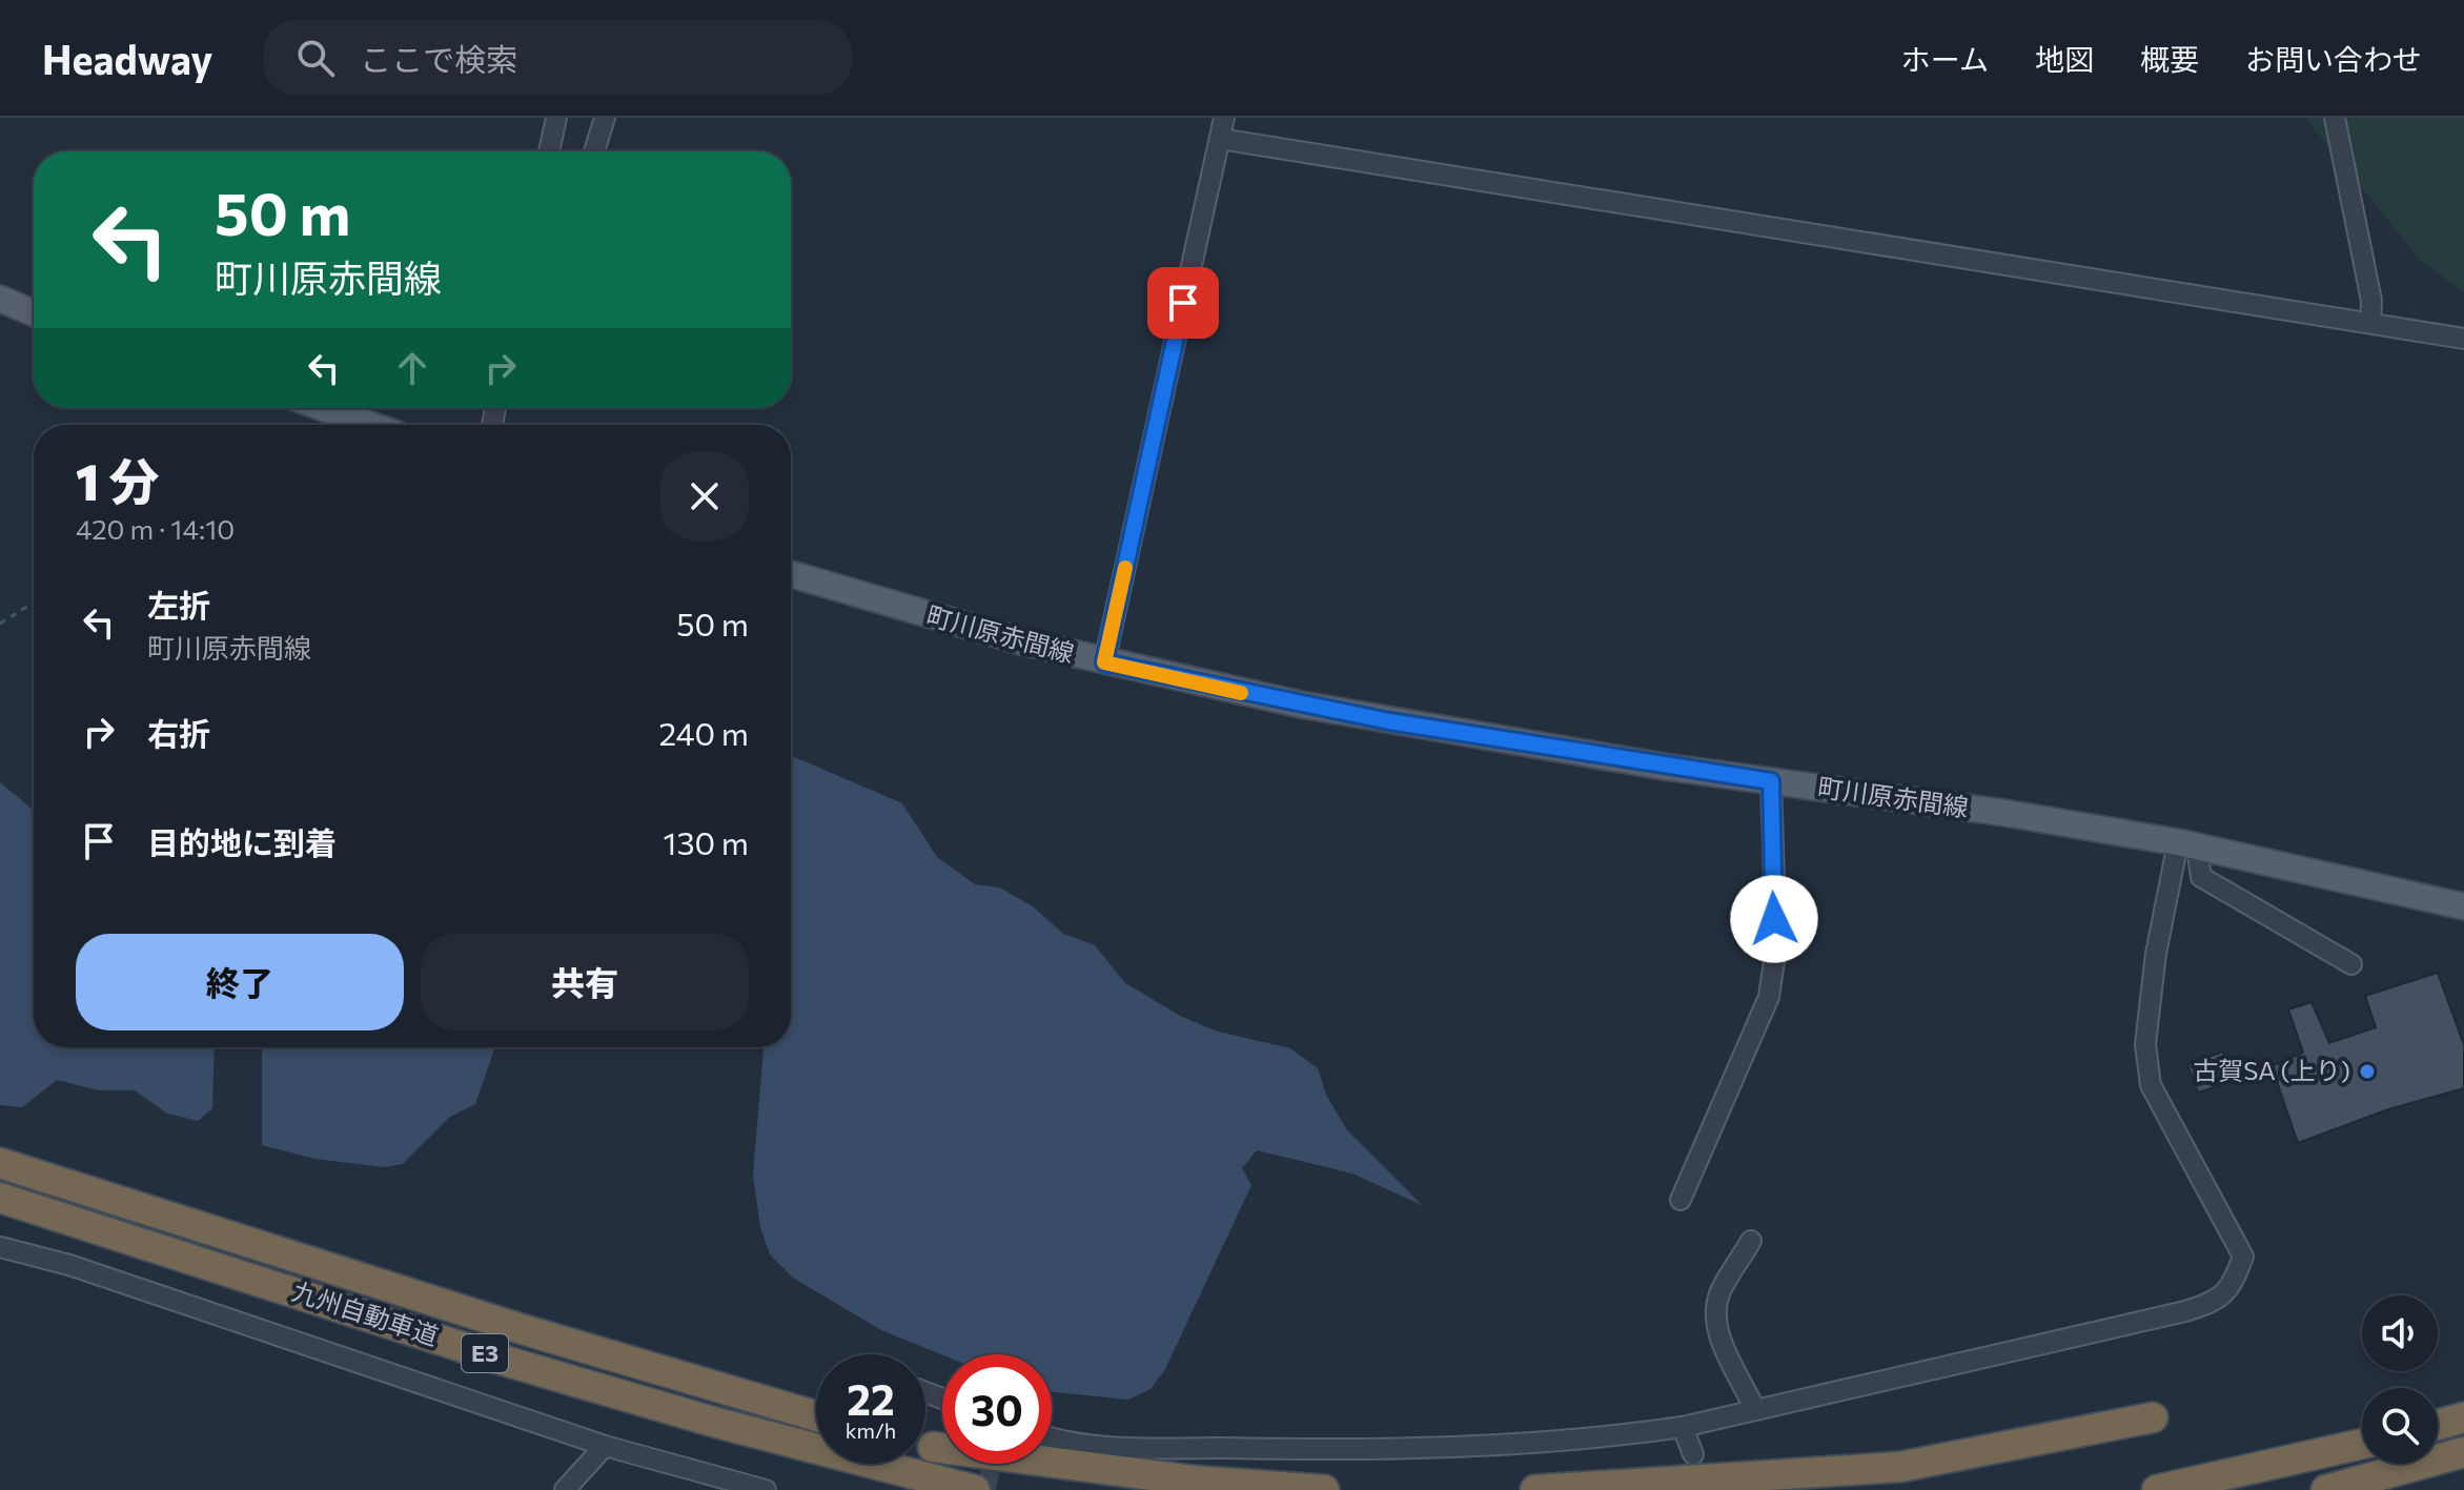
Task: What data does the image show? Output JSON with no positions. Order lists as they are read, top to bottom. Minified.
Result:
{"streets":{"highway":["九州自動車道","E3"],"main road":["町川原赤間線"]},"places":["古賀SA (上り)"],"page":{"header":"Headway","search":"ここで検索","nav":["ホーム","地図","概要","お問い合わせ"],"turn":["50 m","町川原赤間線"],"heading":["1 分","420 m · 14:10"],"list":[{"name":"左折","note":"町川原赤間線","value":"50 m"},{"name":"右折","value":"240 m"},{"name":"目的地に到着","value":"130 m"}],"buttons":["終了","共有"],"speed":"22 km/h","limit":"30"}}
